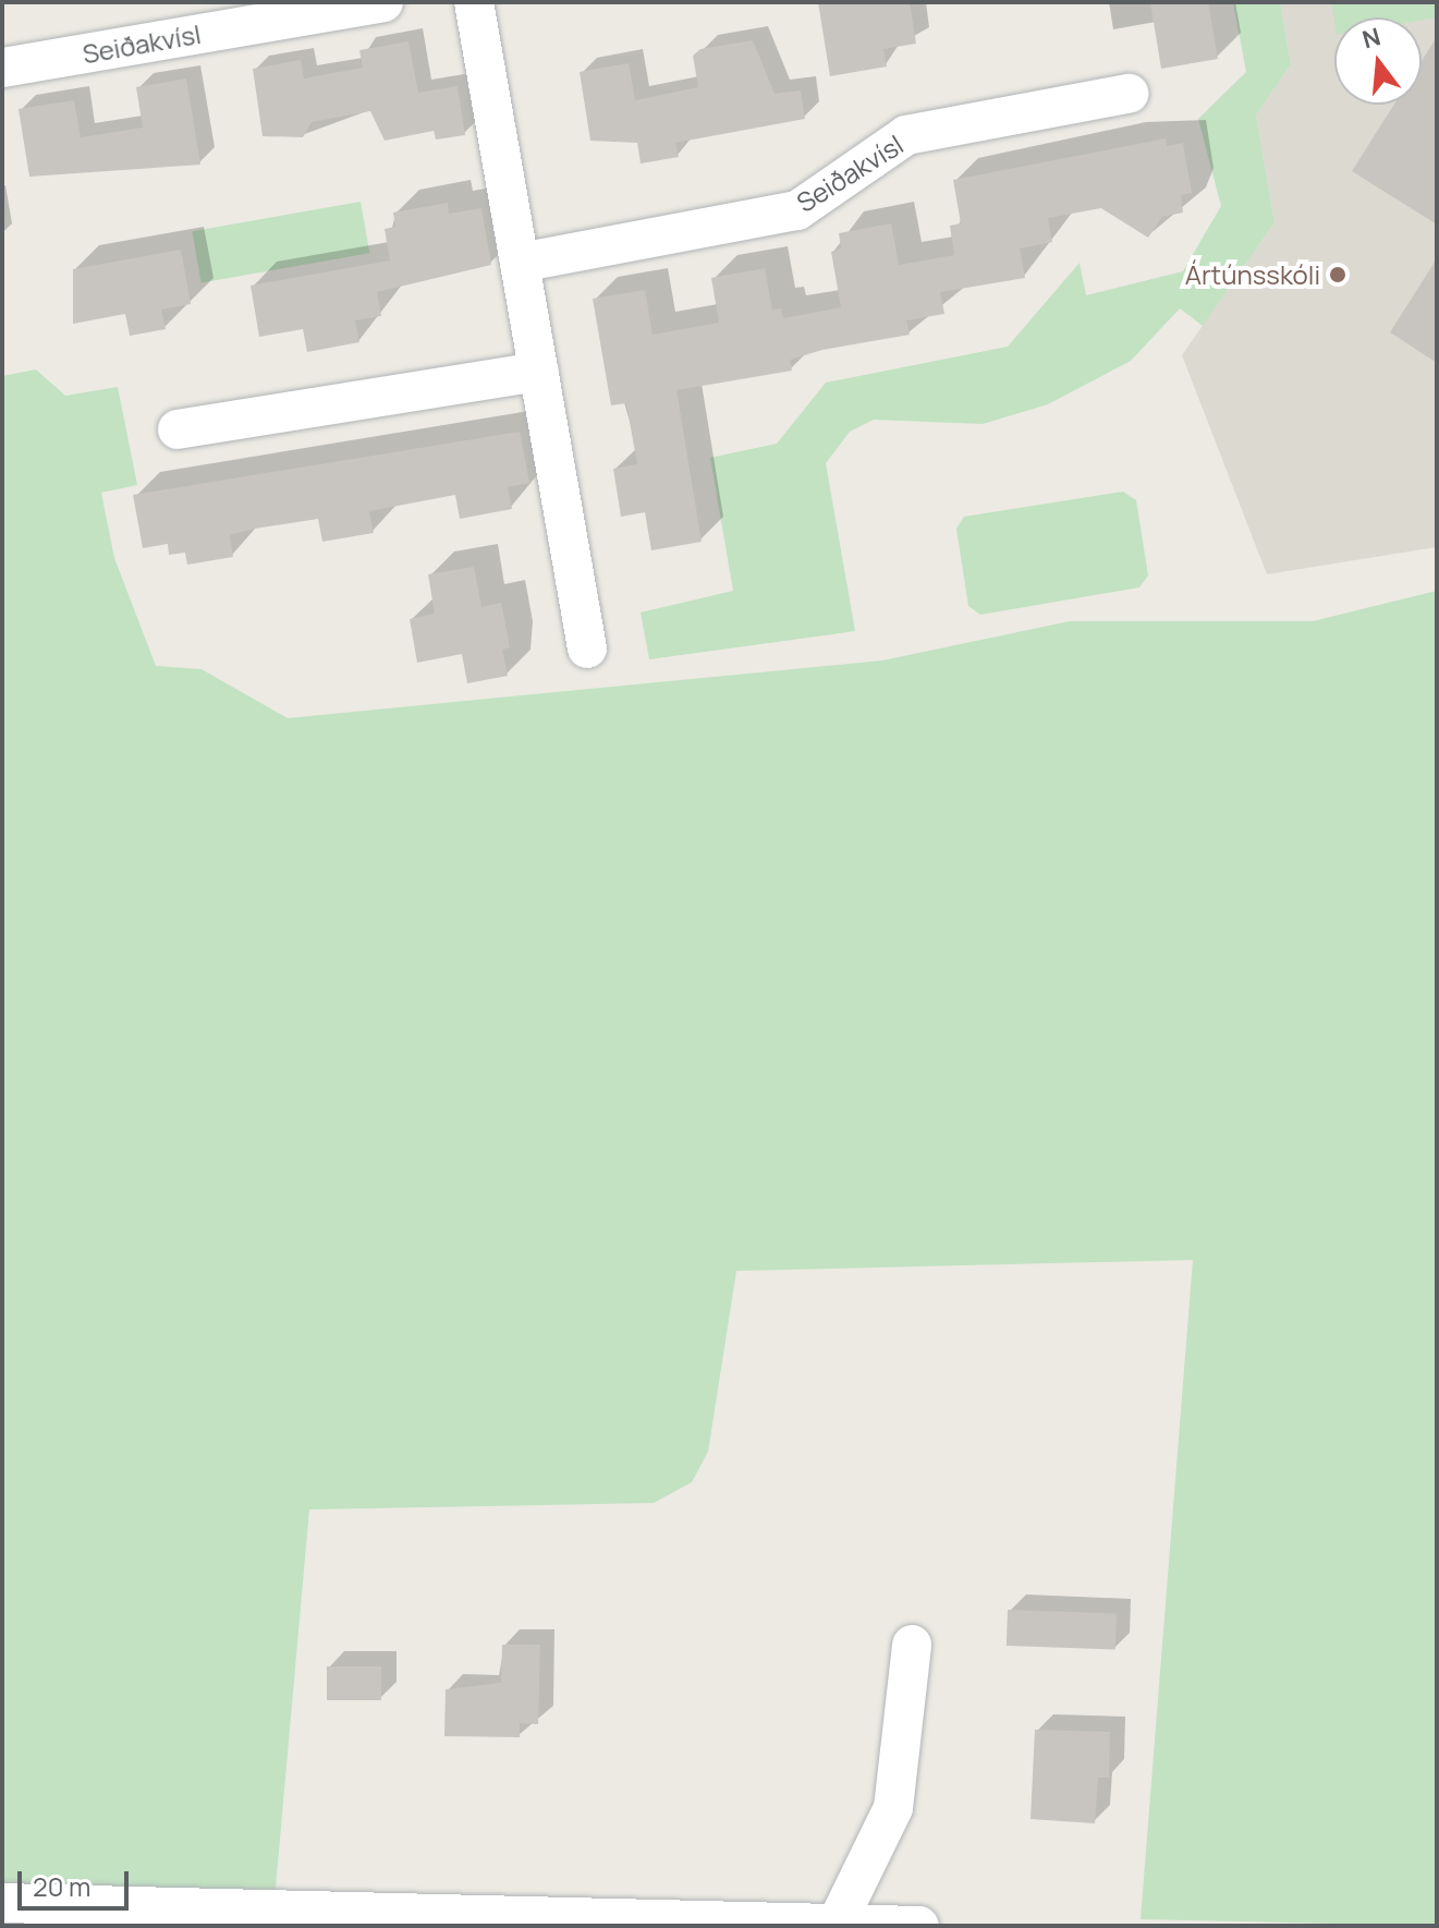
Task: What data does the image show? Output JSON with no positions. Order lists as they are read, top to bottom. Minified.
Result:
{"streets":{"street":["Seiðakvísl"]},"places":["Ártúnsskóli"],"scale_bar":"20 m","north":"top"}
